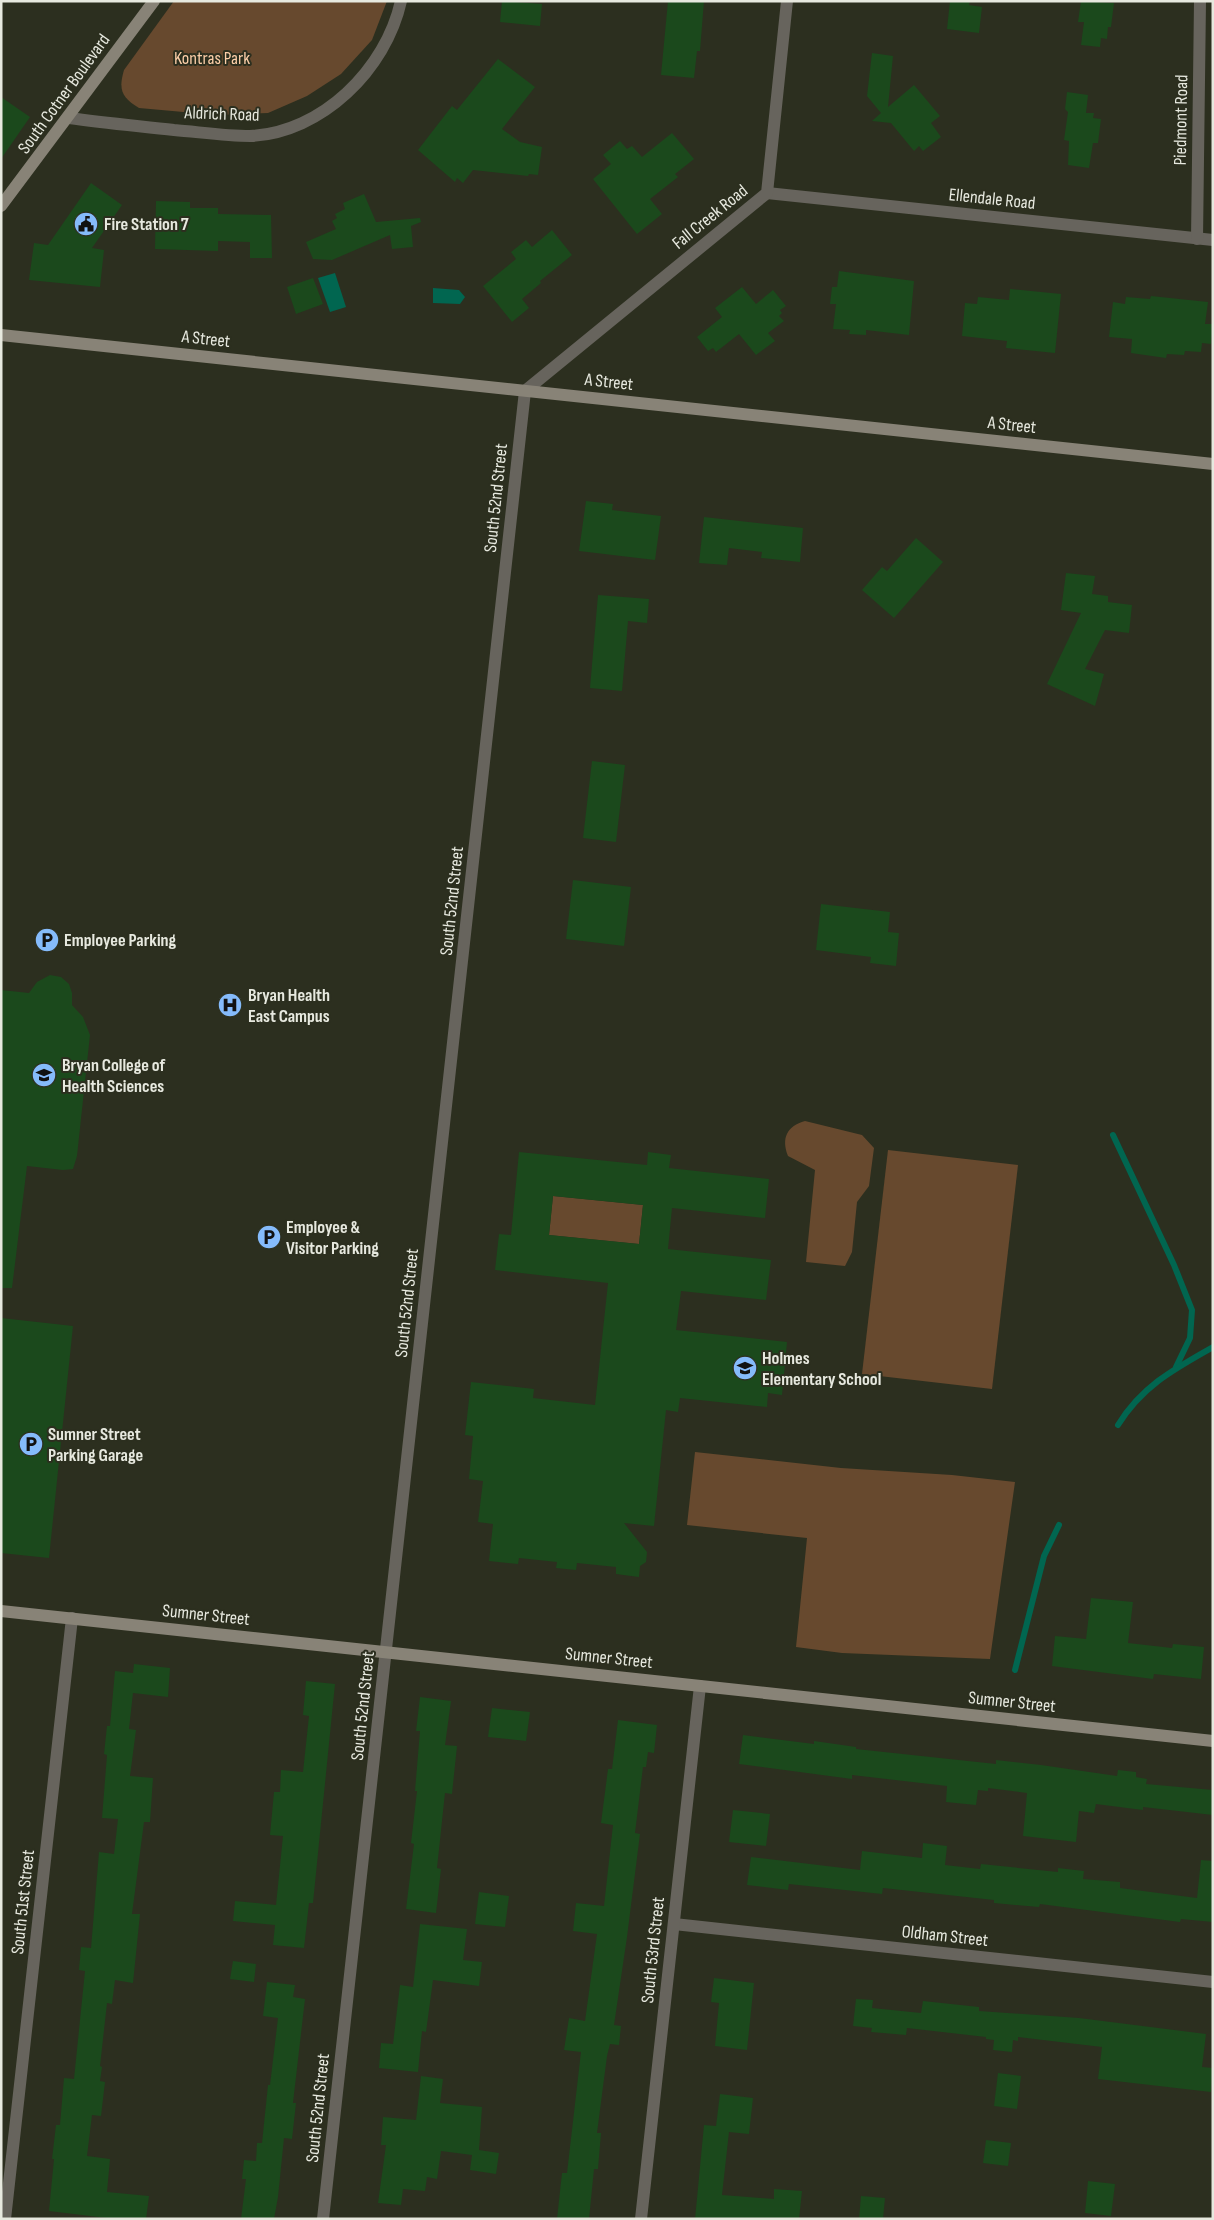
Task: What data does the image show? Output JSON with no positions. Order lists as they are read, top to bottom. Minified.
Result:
{"streets":{"main road":["South Cotner Boulevard","A Street","Sumner Street"],"street":["Aldrich Road","Piedmont Road","Ellendale Road","Fall Creek Road","South 52nd Street","South 51st Street","Oldham Street","South 53rd Street"]},"crossings":[["South Cotner Boulevard","Aldrich Road"],["Piedmont Road","Ellendale Road"],["Ellendale Road","Fall Creek Road"],["Fall Creek Road","A Street"],["Fall Creek Road","South 52nd Street"],["A Street","South 52nd Street"],["South 52nd Street","Sumner Street"],["Sumner Street","South 51st Street"],["Sumner Street","South 53rd Street"],["Oldham Street","South 53rd Street"]],"parks":["Kontras Park"],"places":{"public building":["Fire Station 7"],"parking":["Employee Parking","Employee & Visitor Parking","Sumner Street Parking Garage"],"hospital":["Bryan Health East Campus"],"school or university":["Bryan College of Health Sciences","Holmes Elementary School"]}}
